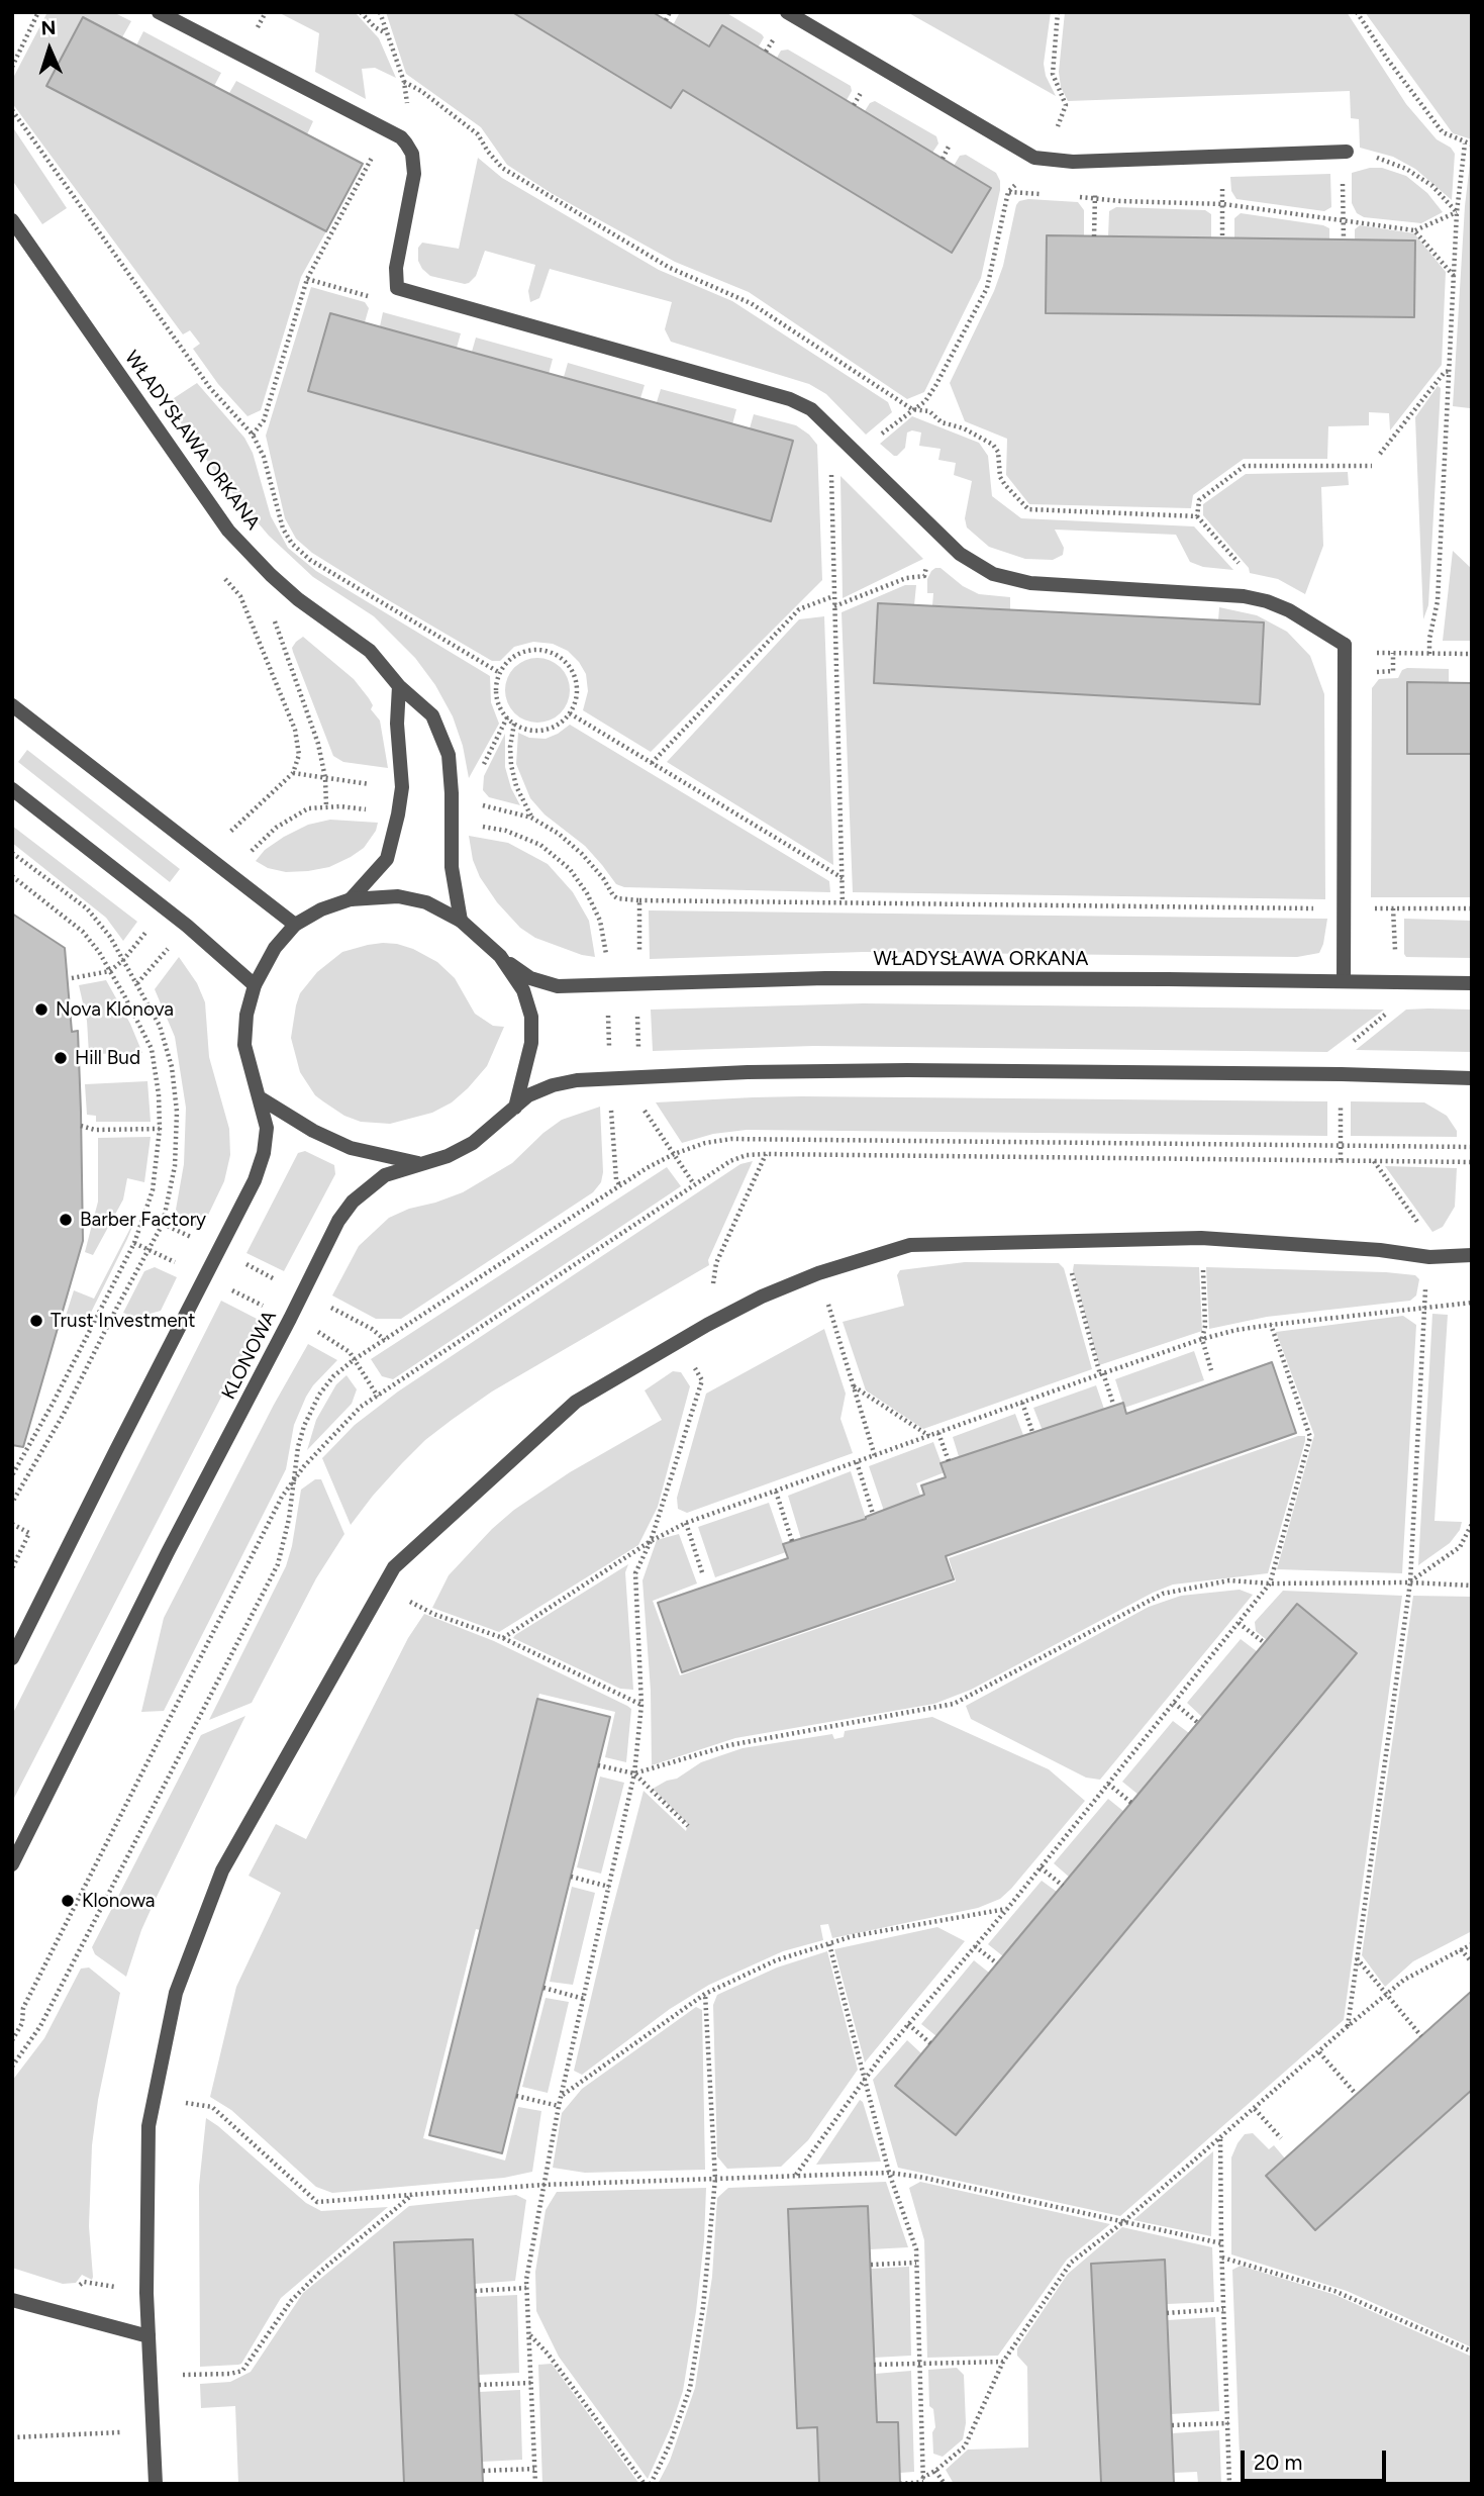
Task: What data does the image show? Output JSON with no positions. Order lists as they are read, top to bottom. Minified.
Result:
{"streets":{"street":["WŁADYSŁAWA ORKANA","KLONOWA"]},"places":["Nova Klonova","Hill Bud","Barber Factory","Trust Investment","Klonowa"],"scale_bar":"20 m","north":"top"}
